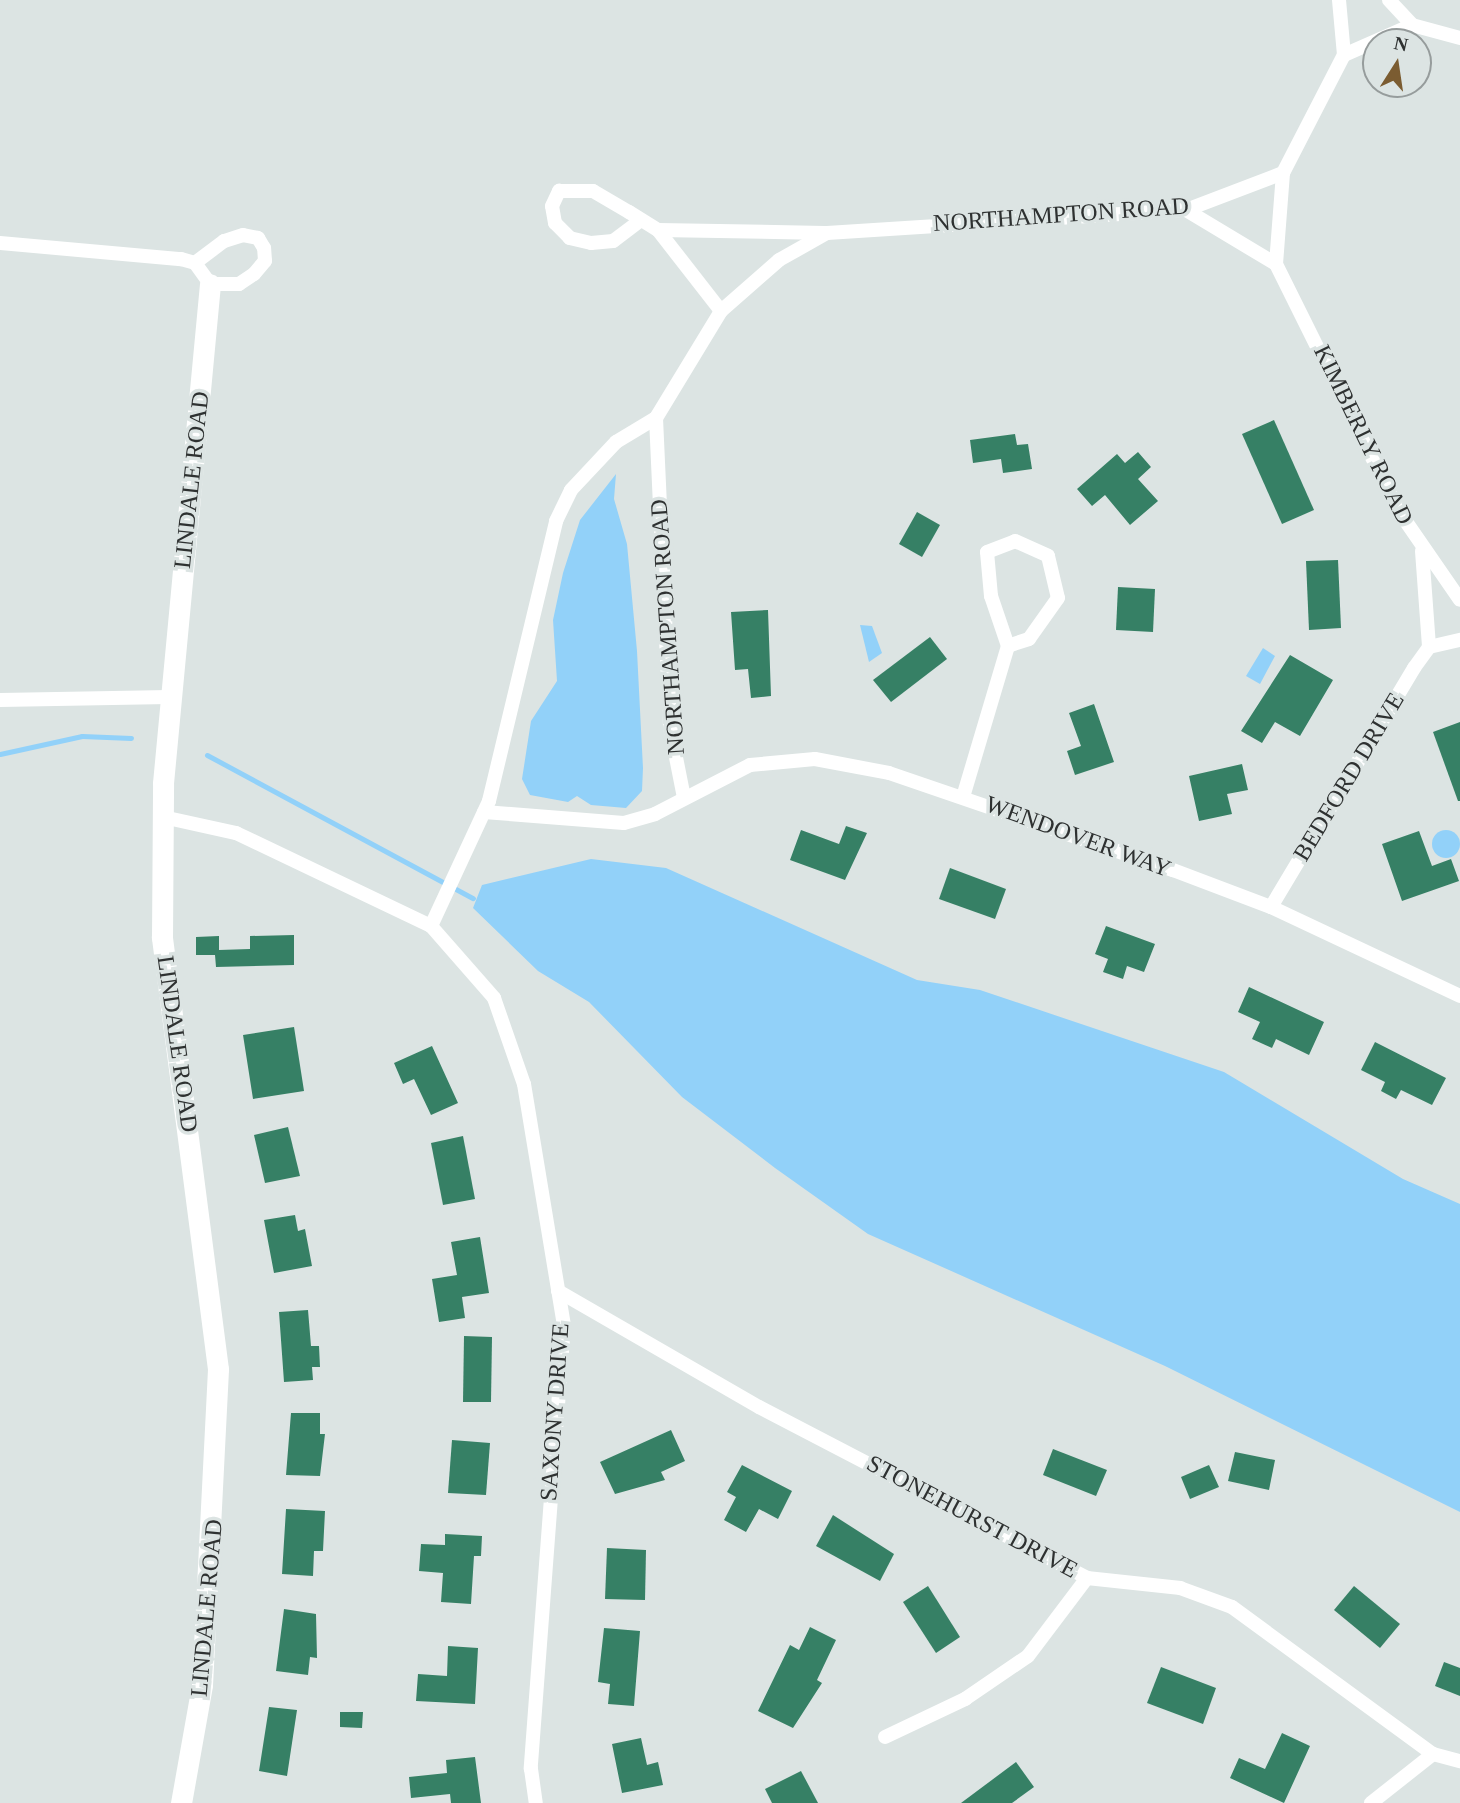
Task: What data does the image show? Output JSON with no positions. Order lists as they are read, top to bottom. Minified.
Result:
{"streets":{"street":["NORTHAMPTON ROAD","KIMBERLY ROAD","LINDALE ROAD","BEDFORD DRIVE","WENDOVER WAY","SAXONY DRIVE","STONEHURST DRIVE"]},"crossings":[["NORTHAMPTON ROAD","WENDOVER WAY"],["NORTHAMPTON ROAD","SAXONY DRIVE"],["BEDFORD DRIVE","WENDOVER WAY"],["SAXONY DRIVE","STONEHURST DRIVE"]],"north":"top"}
